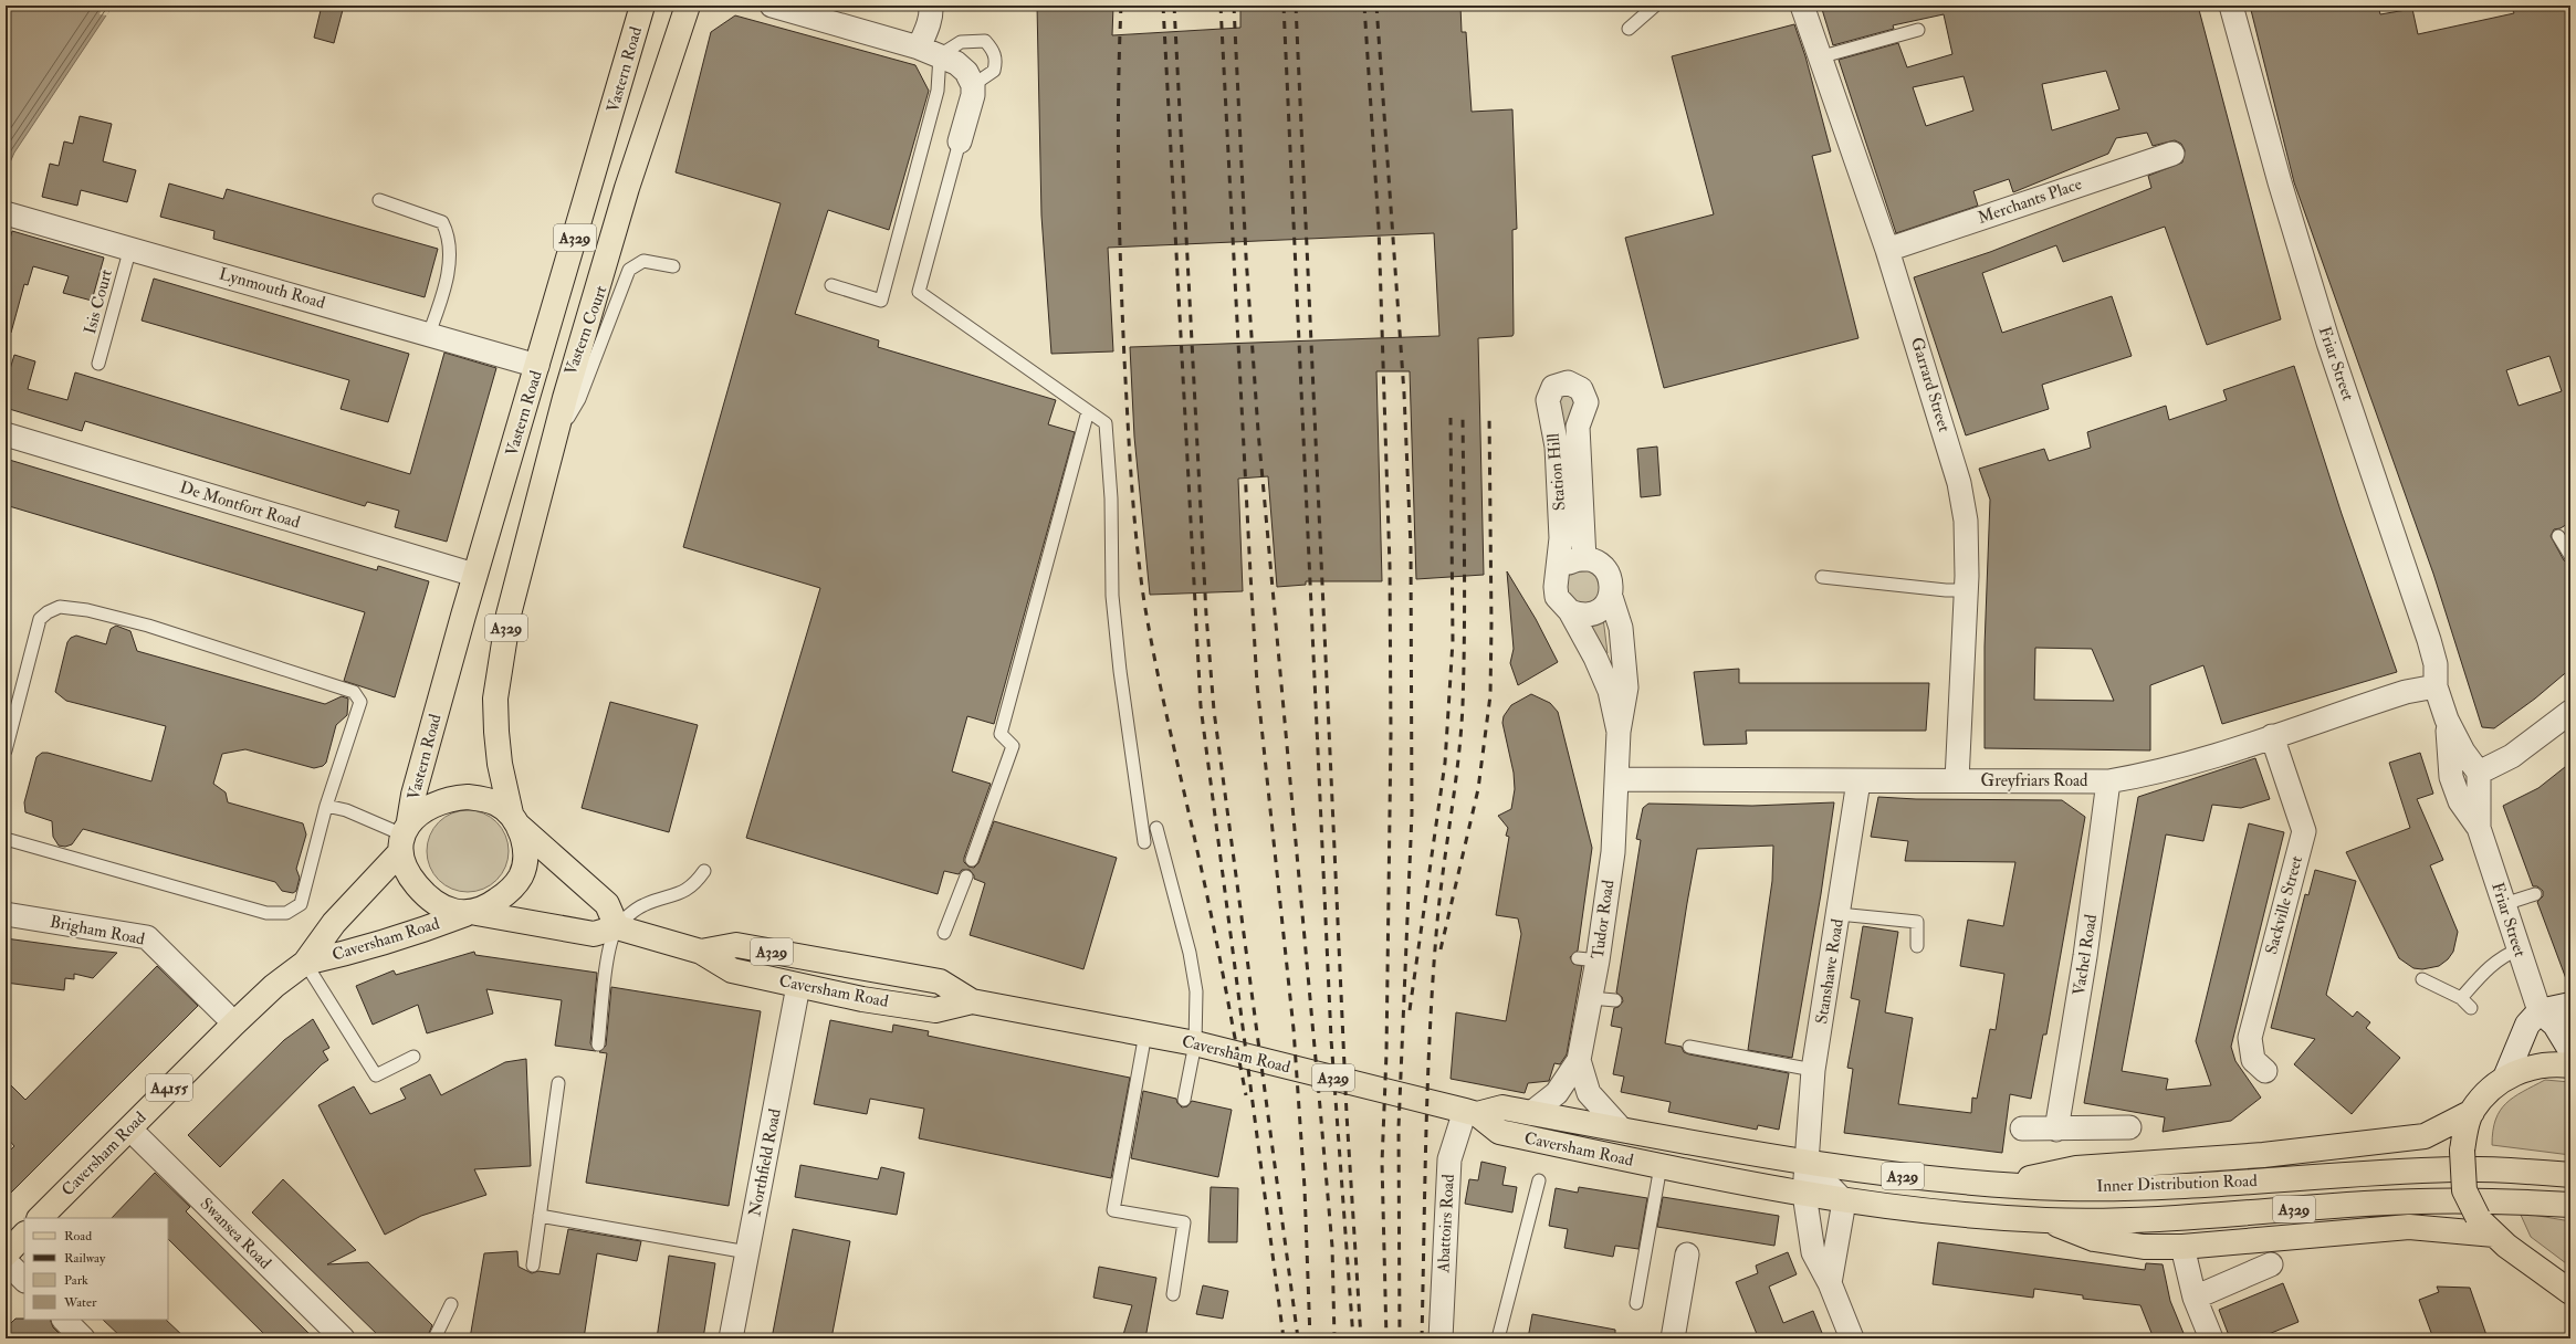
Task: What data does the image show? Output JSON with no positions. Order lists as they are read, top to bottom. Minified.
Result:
{"streets":{"main road":["Vastern Road","A329","Caversham Road","A4155","Inner Distribution Road"],"street":["Merchants Place","Lynmouth Road","Friar Street","Garrard Street","Station Hill","De Montfort Road","Greyfriars Road","Sackville Street","Tudor Road","Brigham Road","Vachel Road","Stanshawe Road","Northfield Road","Abattoirs Road","Swansea Road"],"lane":["Isis Court","Vastern Court"]},"crossings":[["Vastern Road","Lynmouth Road"],["Vastern Road","Vastern Court"],["Vastern Road","De Montfort Road"],["Vastern Road","Caversham Road"],["Merchants Place","Garrard Street"],["A329","Tudor Road"],["A329","Caversham Road"],["A329","Abattoirs Road"],["Lynmouth Road","Isis Court"],["Friar Street","Greyfriars Road"],["Garrard Street","Greyfriars Road"],["Station Hill","Greyfriars Road"],["Station Hill","Tudor Road"],["Greyfriars Road","Sackville Street"],["Greyfriars Road","Tudor Road"],["Greyfriars Road","Vachel Road"],["Greyfriars Road","Stanshawe Road"],["Tudor Road","Caversham Road"],["Brigham Road","Caversham Road"],["Caversham Road","Stanshawe Road"],["Caversham Road","Northfield Road"],["Caversham Road","Inner Distribution Road"],["Caversham Road","Abattoirs Road"],["Caversham Road","Swansea Road"],["Stanshawe Road","Inner Distribution Road"]],"legend":["Road","Railway","Park","Water"]}
